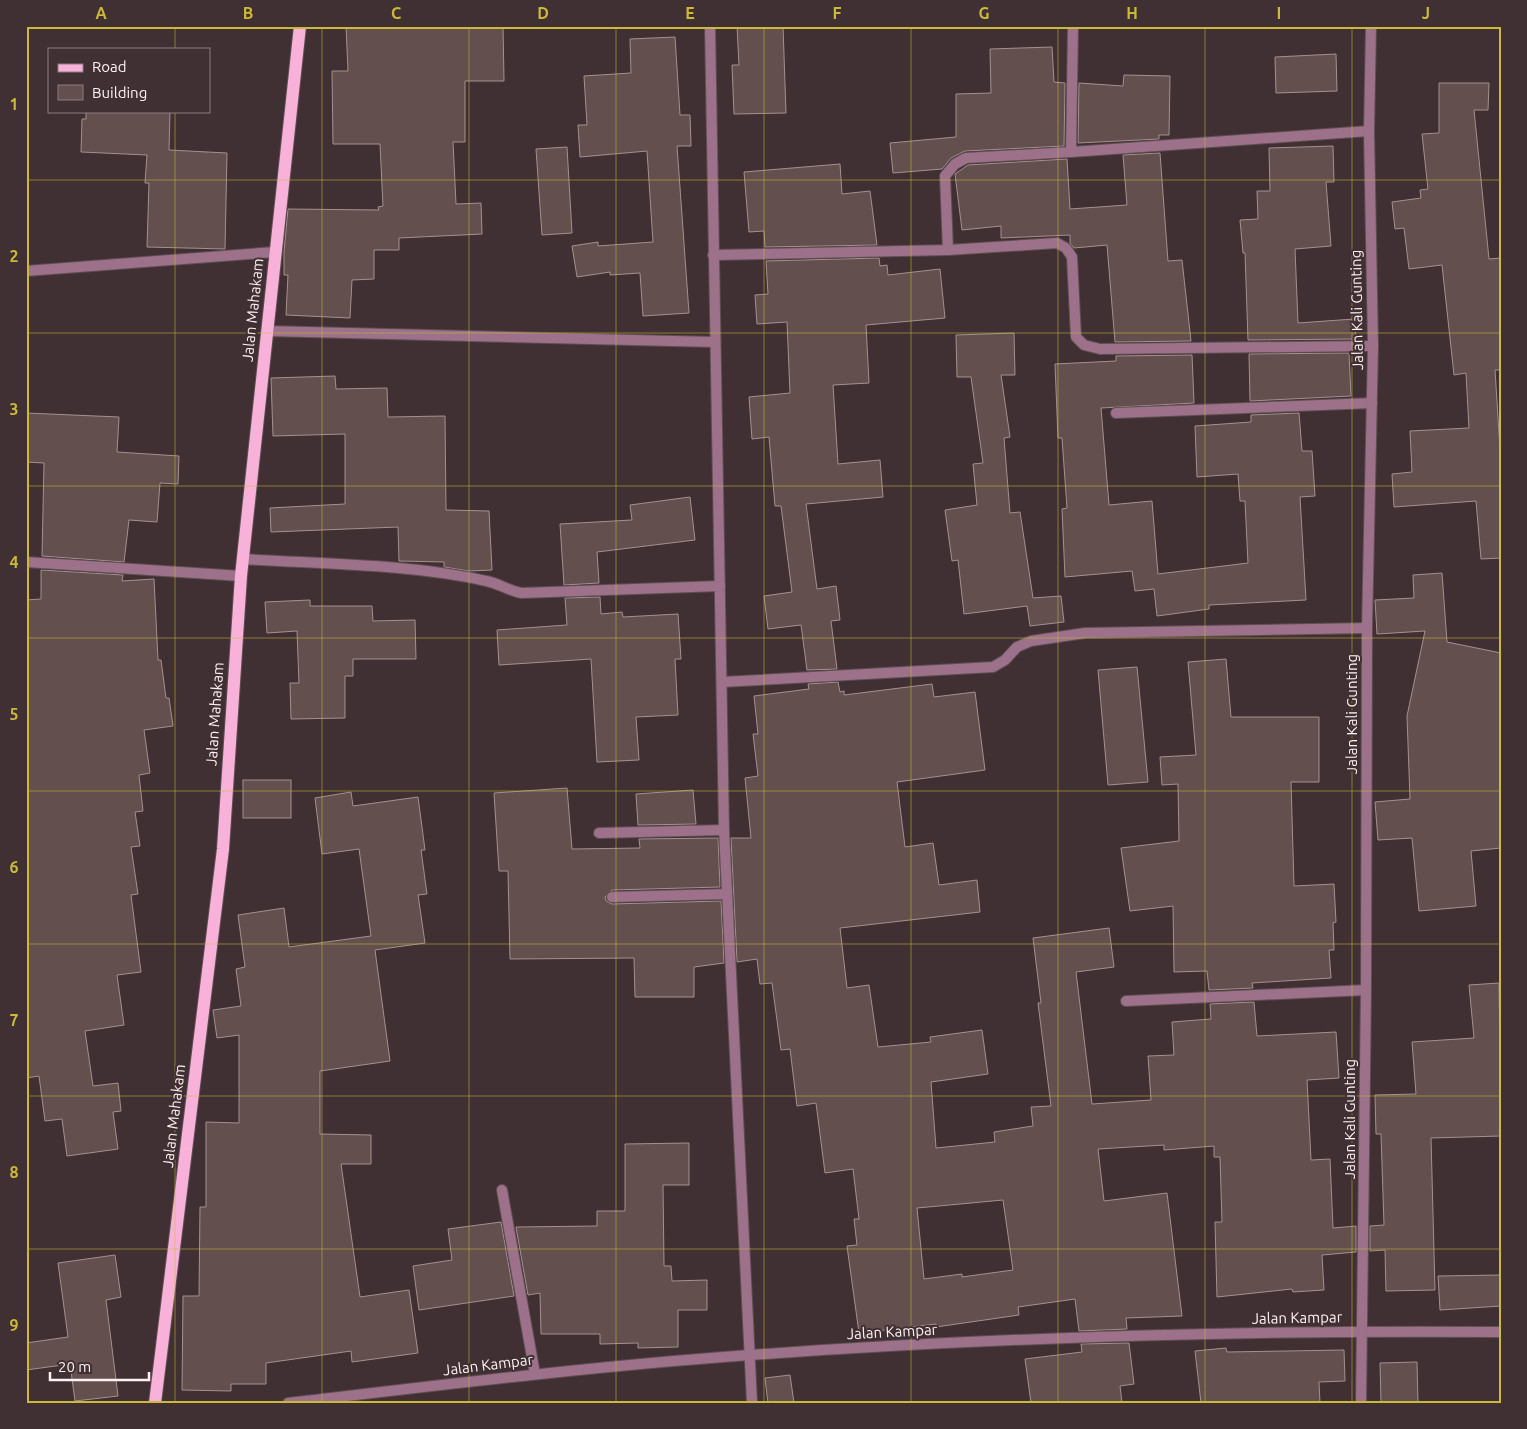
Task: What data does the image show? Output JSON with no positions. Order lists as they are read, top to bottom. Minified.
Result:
{"streets":{"main road":["Jalan Mahakam"],"street":["Jalan Kali Gunting","Jalan Kampar"]},"crossings":[["Jalan Kali Gunting","Jalan Kampar"]],"legend":["Road","Building"],"scale_bar":"20 m","grid":{"columns":["A","B","C","D","E","F","G","H","I","J"],"rows":["1","2","3","4","5","6","7","8","9"]}}
